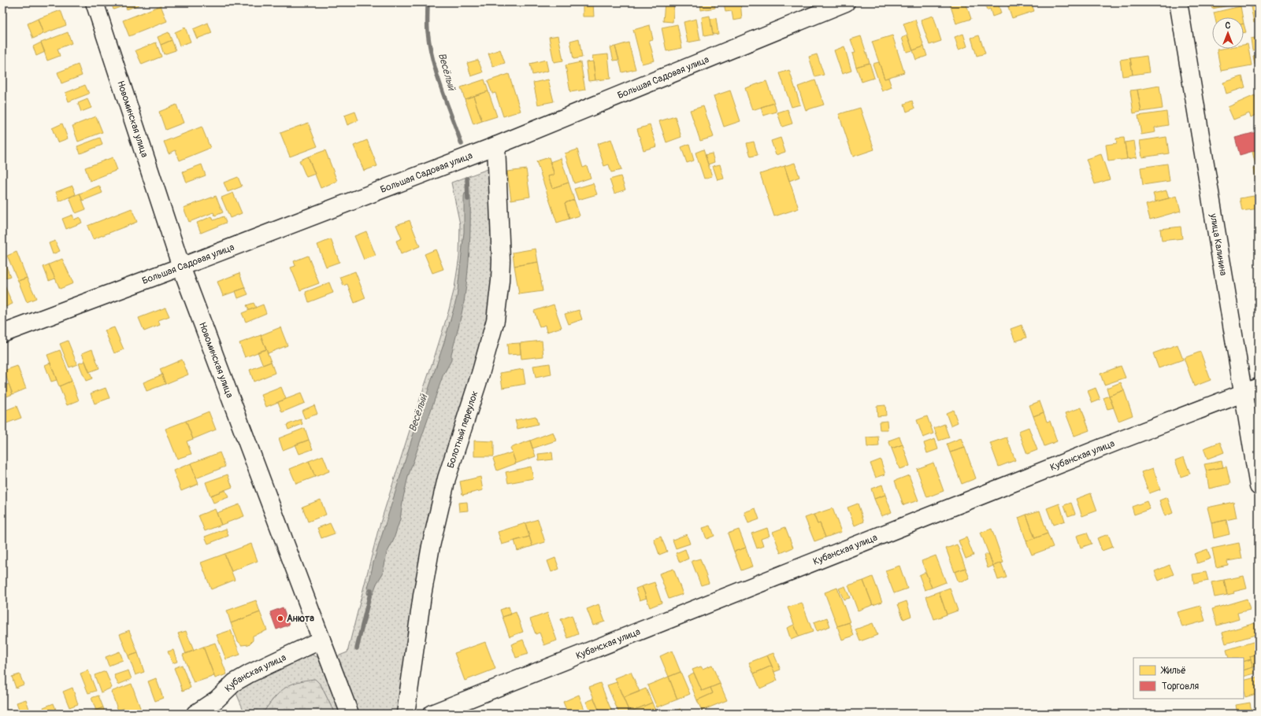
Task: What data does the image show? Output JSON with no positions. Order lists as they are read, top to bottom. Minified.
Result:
{"streets":{"street":["Большая Садовая улица","Новоминская улица","улица Калинина","Болотный переулок","Кубанская улица"]},"crossings":[["Большая Садовая улица","Новоминская улица"],["Большая Садовая улица","Болотный переулок"],["Новоминская улица","Кубанская улица"],["улица Калинина","Кубанская улица"]],"water":["Весёлый"],"places":["Анюта"],"legend":["Жильё","Торговля"],"north":"top"}
